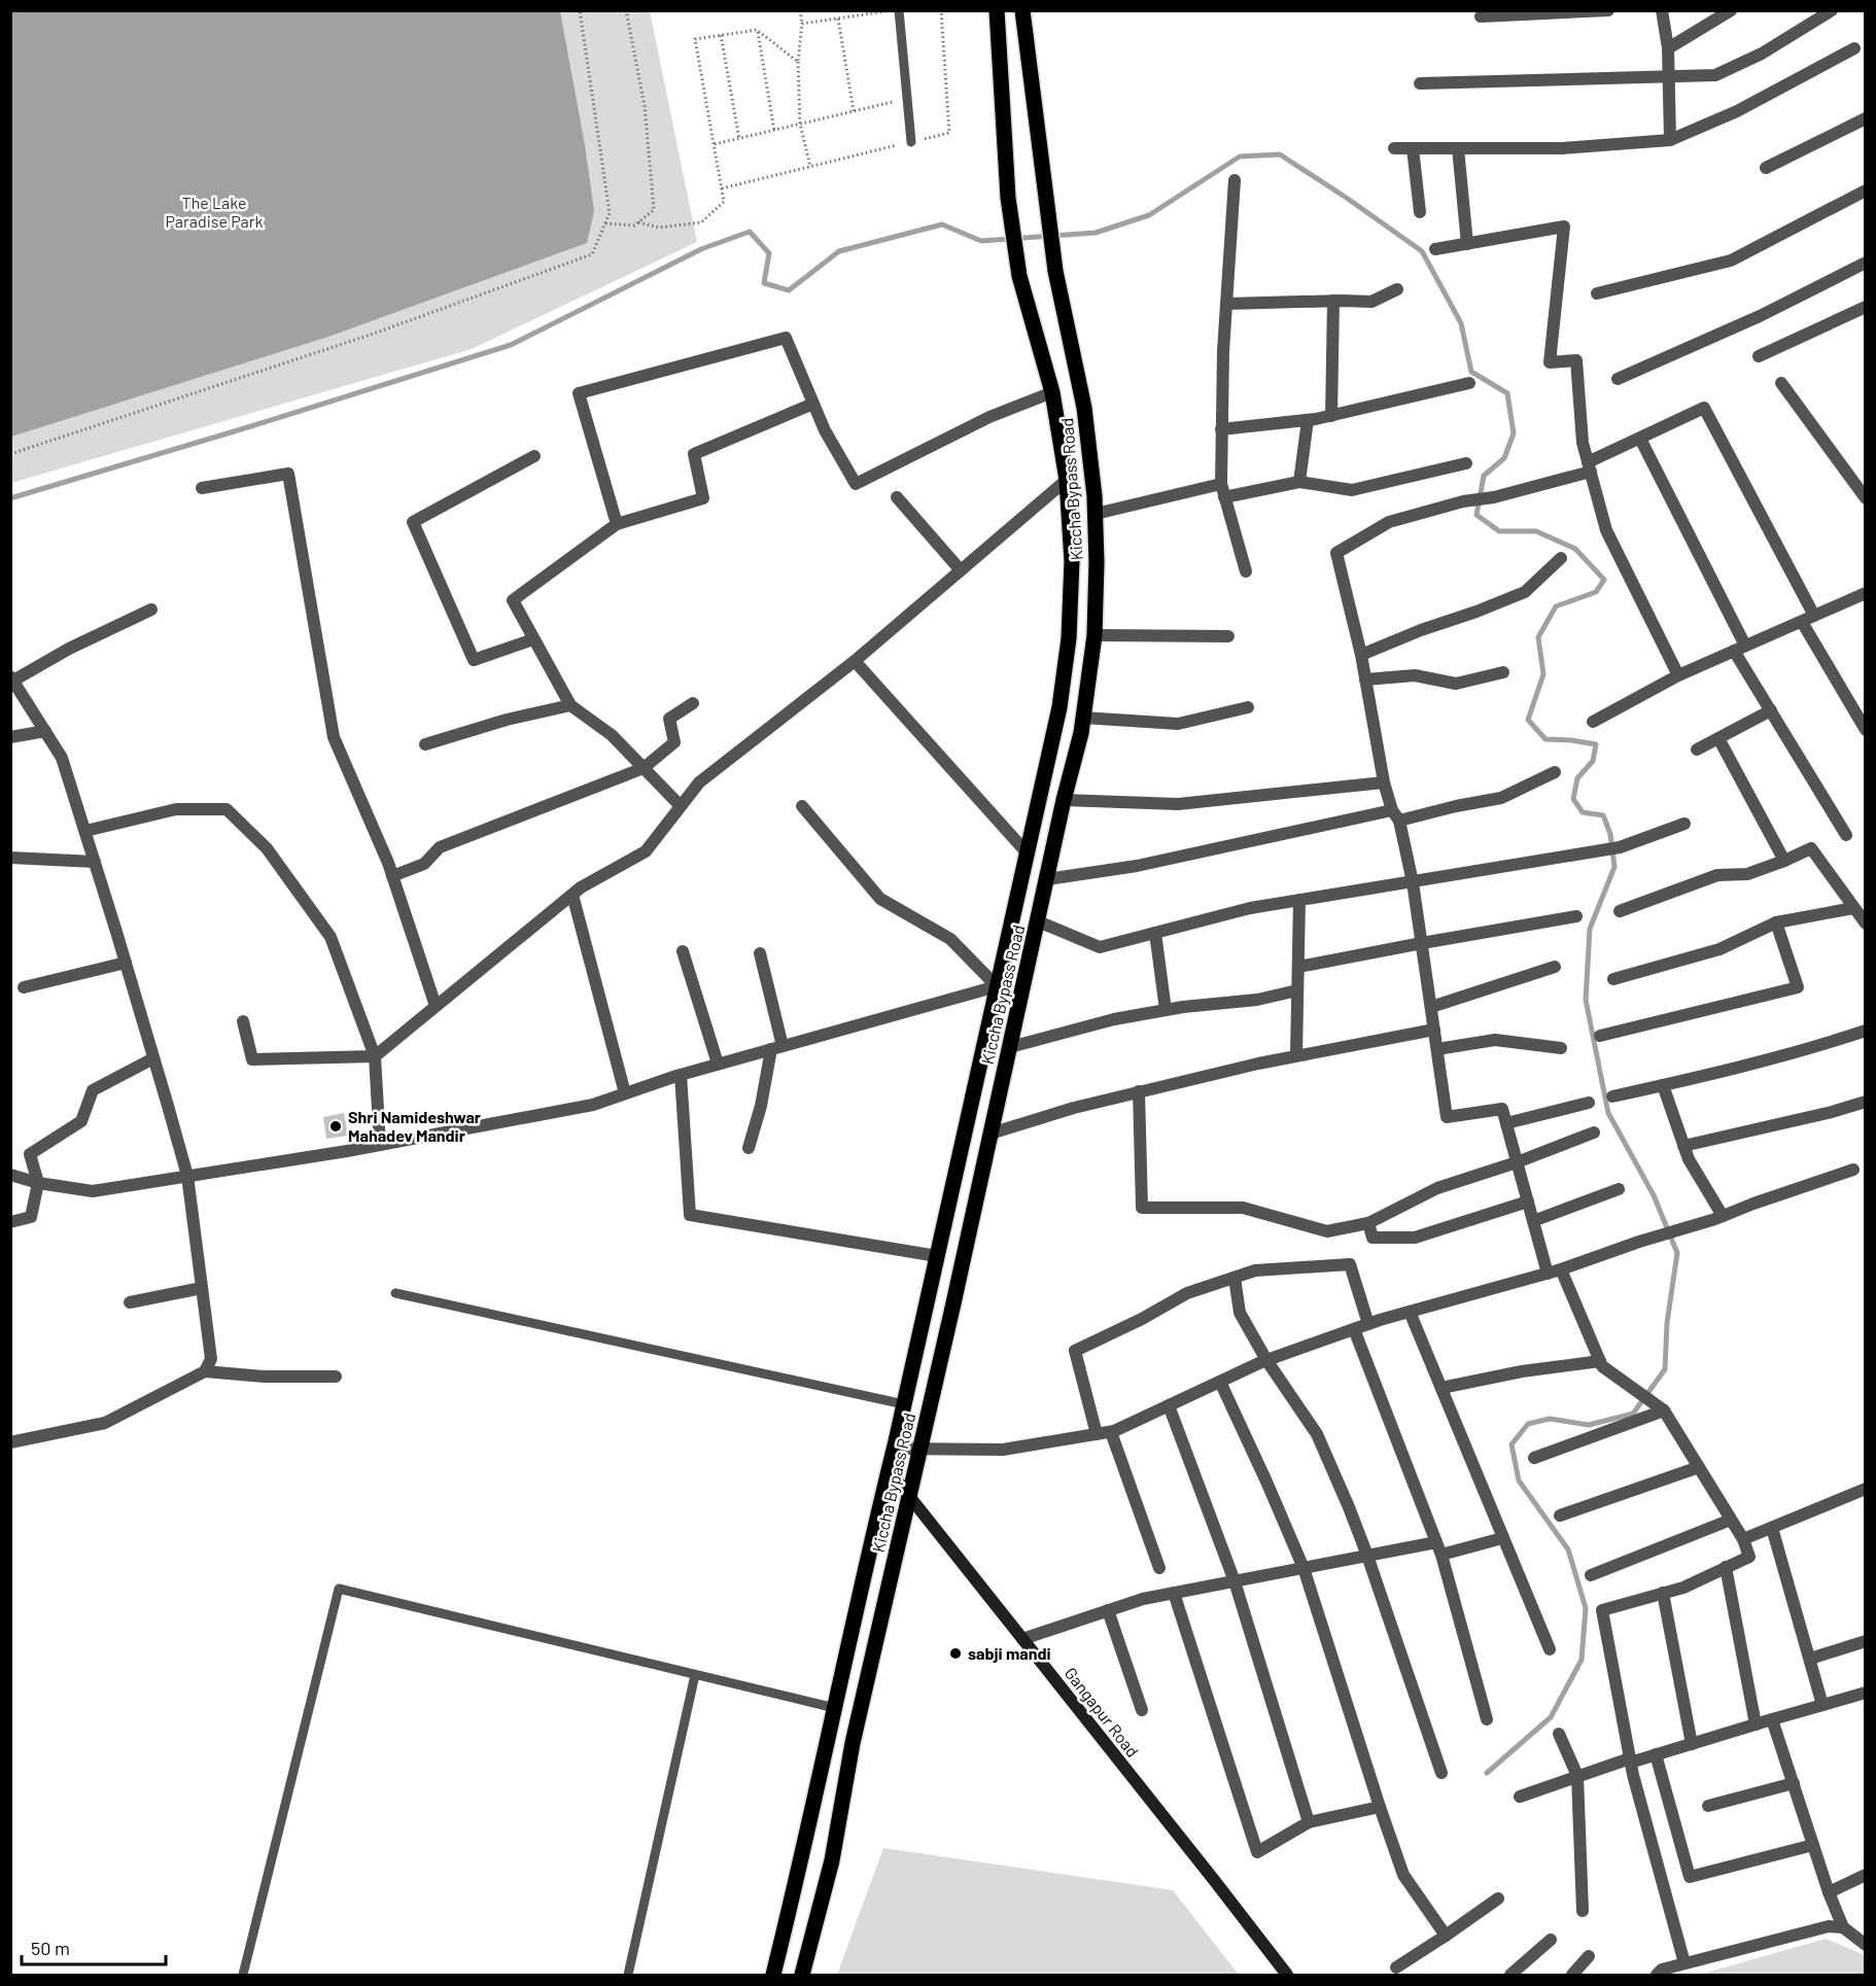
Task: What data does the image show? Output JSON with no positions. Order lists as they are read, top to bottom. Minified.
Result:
{"streets":{"main road":["Kiccha Bypass Road"],"street":["Gangapur Road"]},"crossings":[["Kiccha Bypass Road","Gangapur Road"]],"parks":["The Lake Paradise Park"],"places":["Shri Namideshwar Mahadev Mandir","sabji mandi"],"scale_bar":"50 m"}
